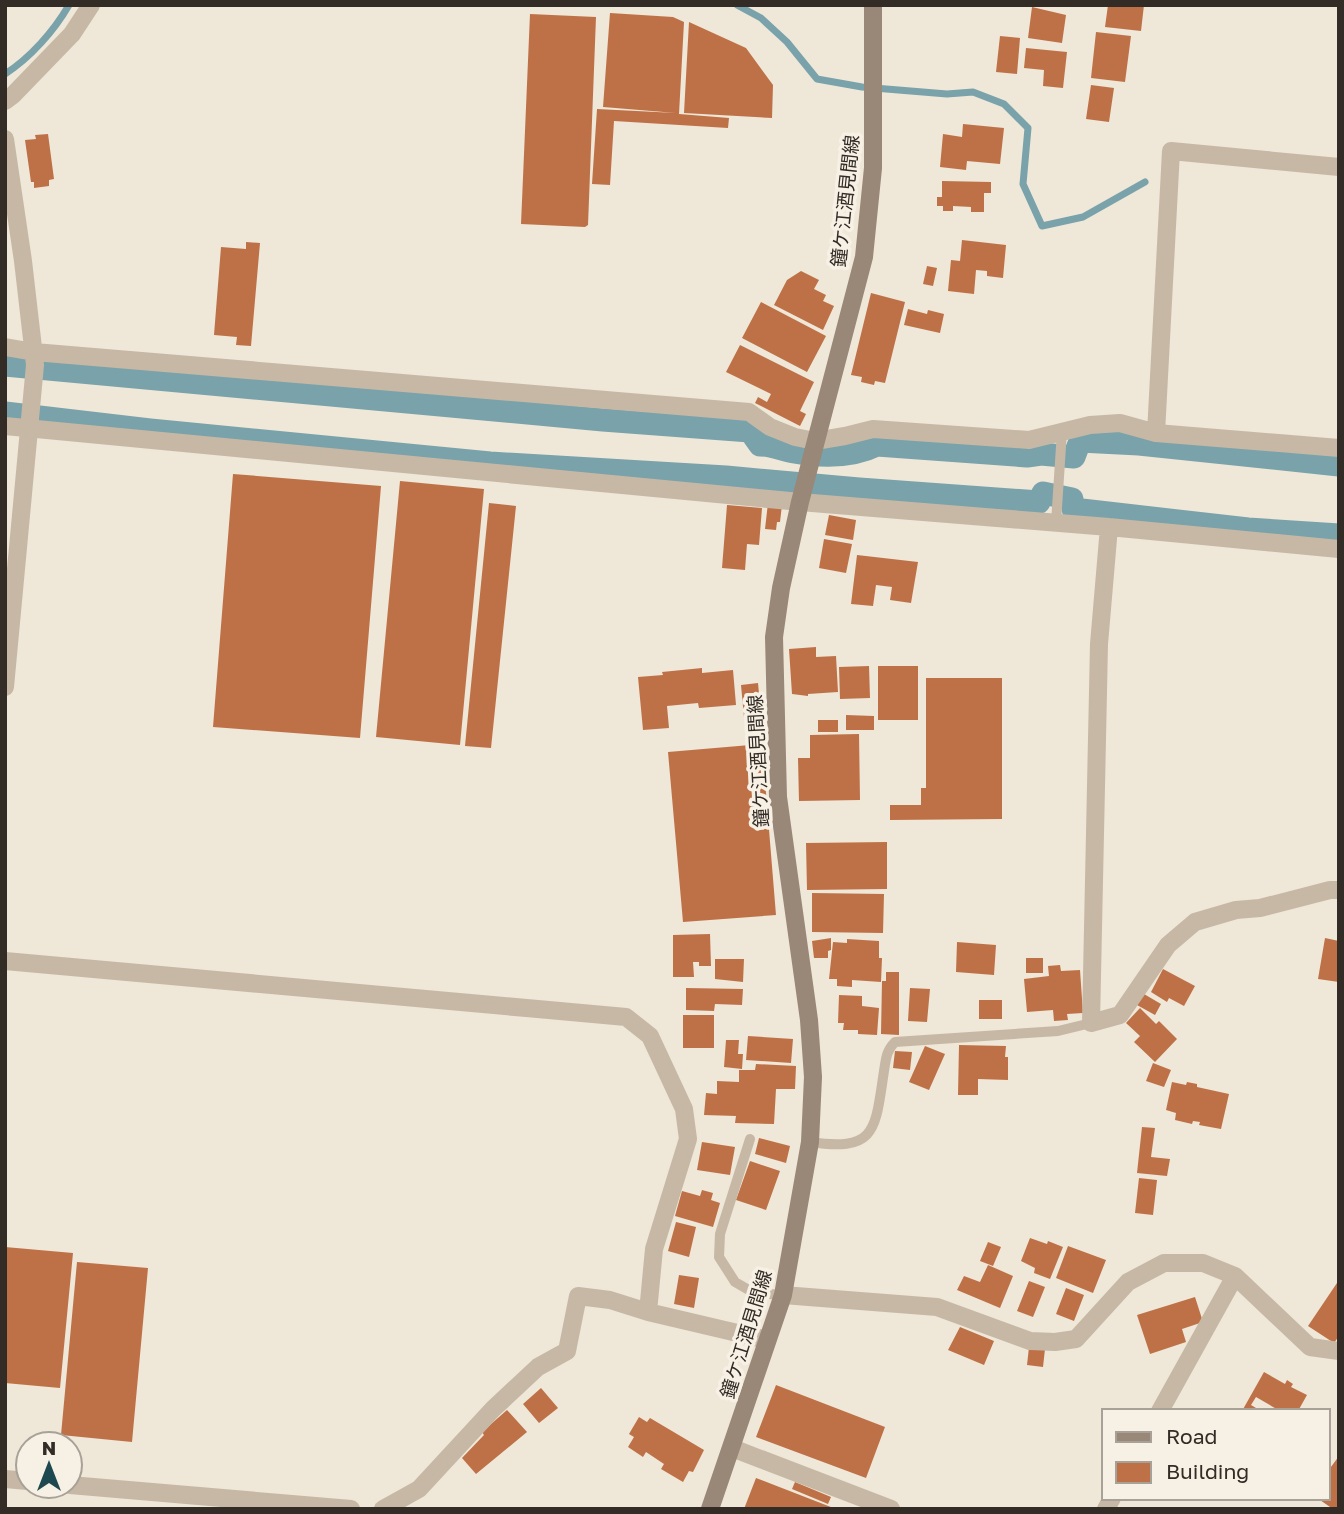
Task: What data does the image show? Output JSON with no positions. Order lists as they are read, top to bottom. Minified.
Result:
{"streets":{"main road":["鐘ケ江酒見間線"]},"legend":["Road","Building"],"north":"top"}
